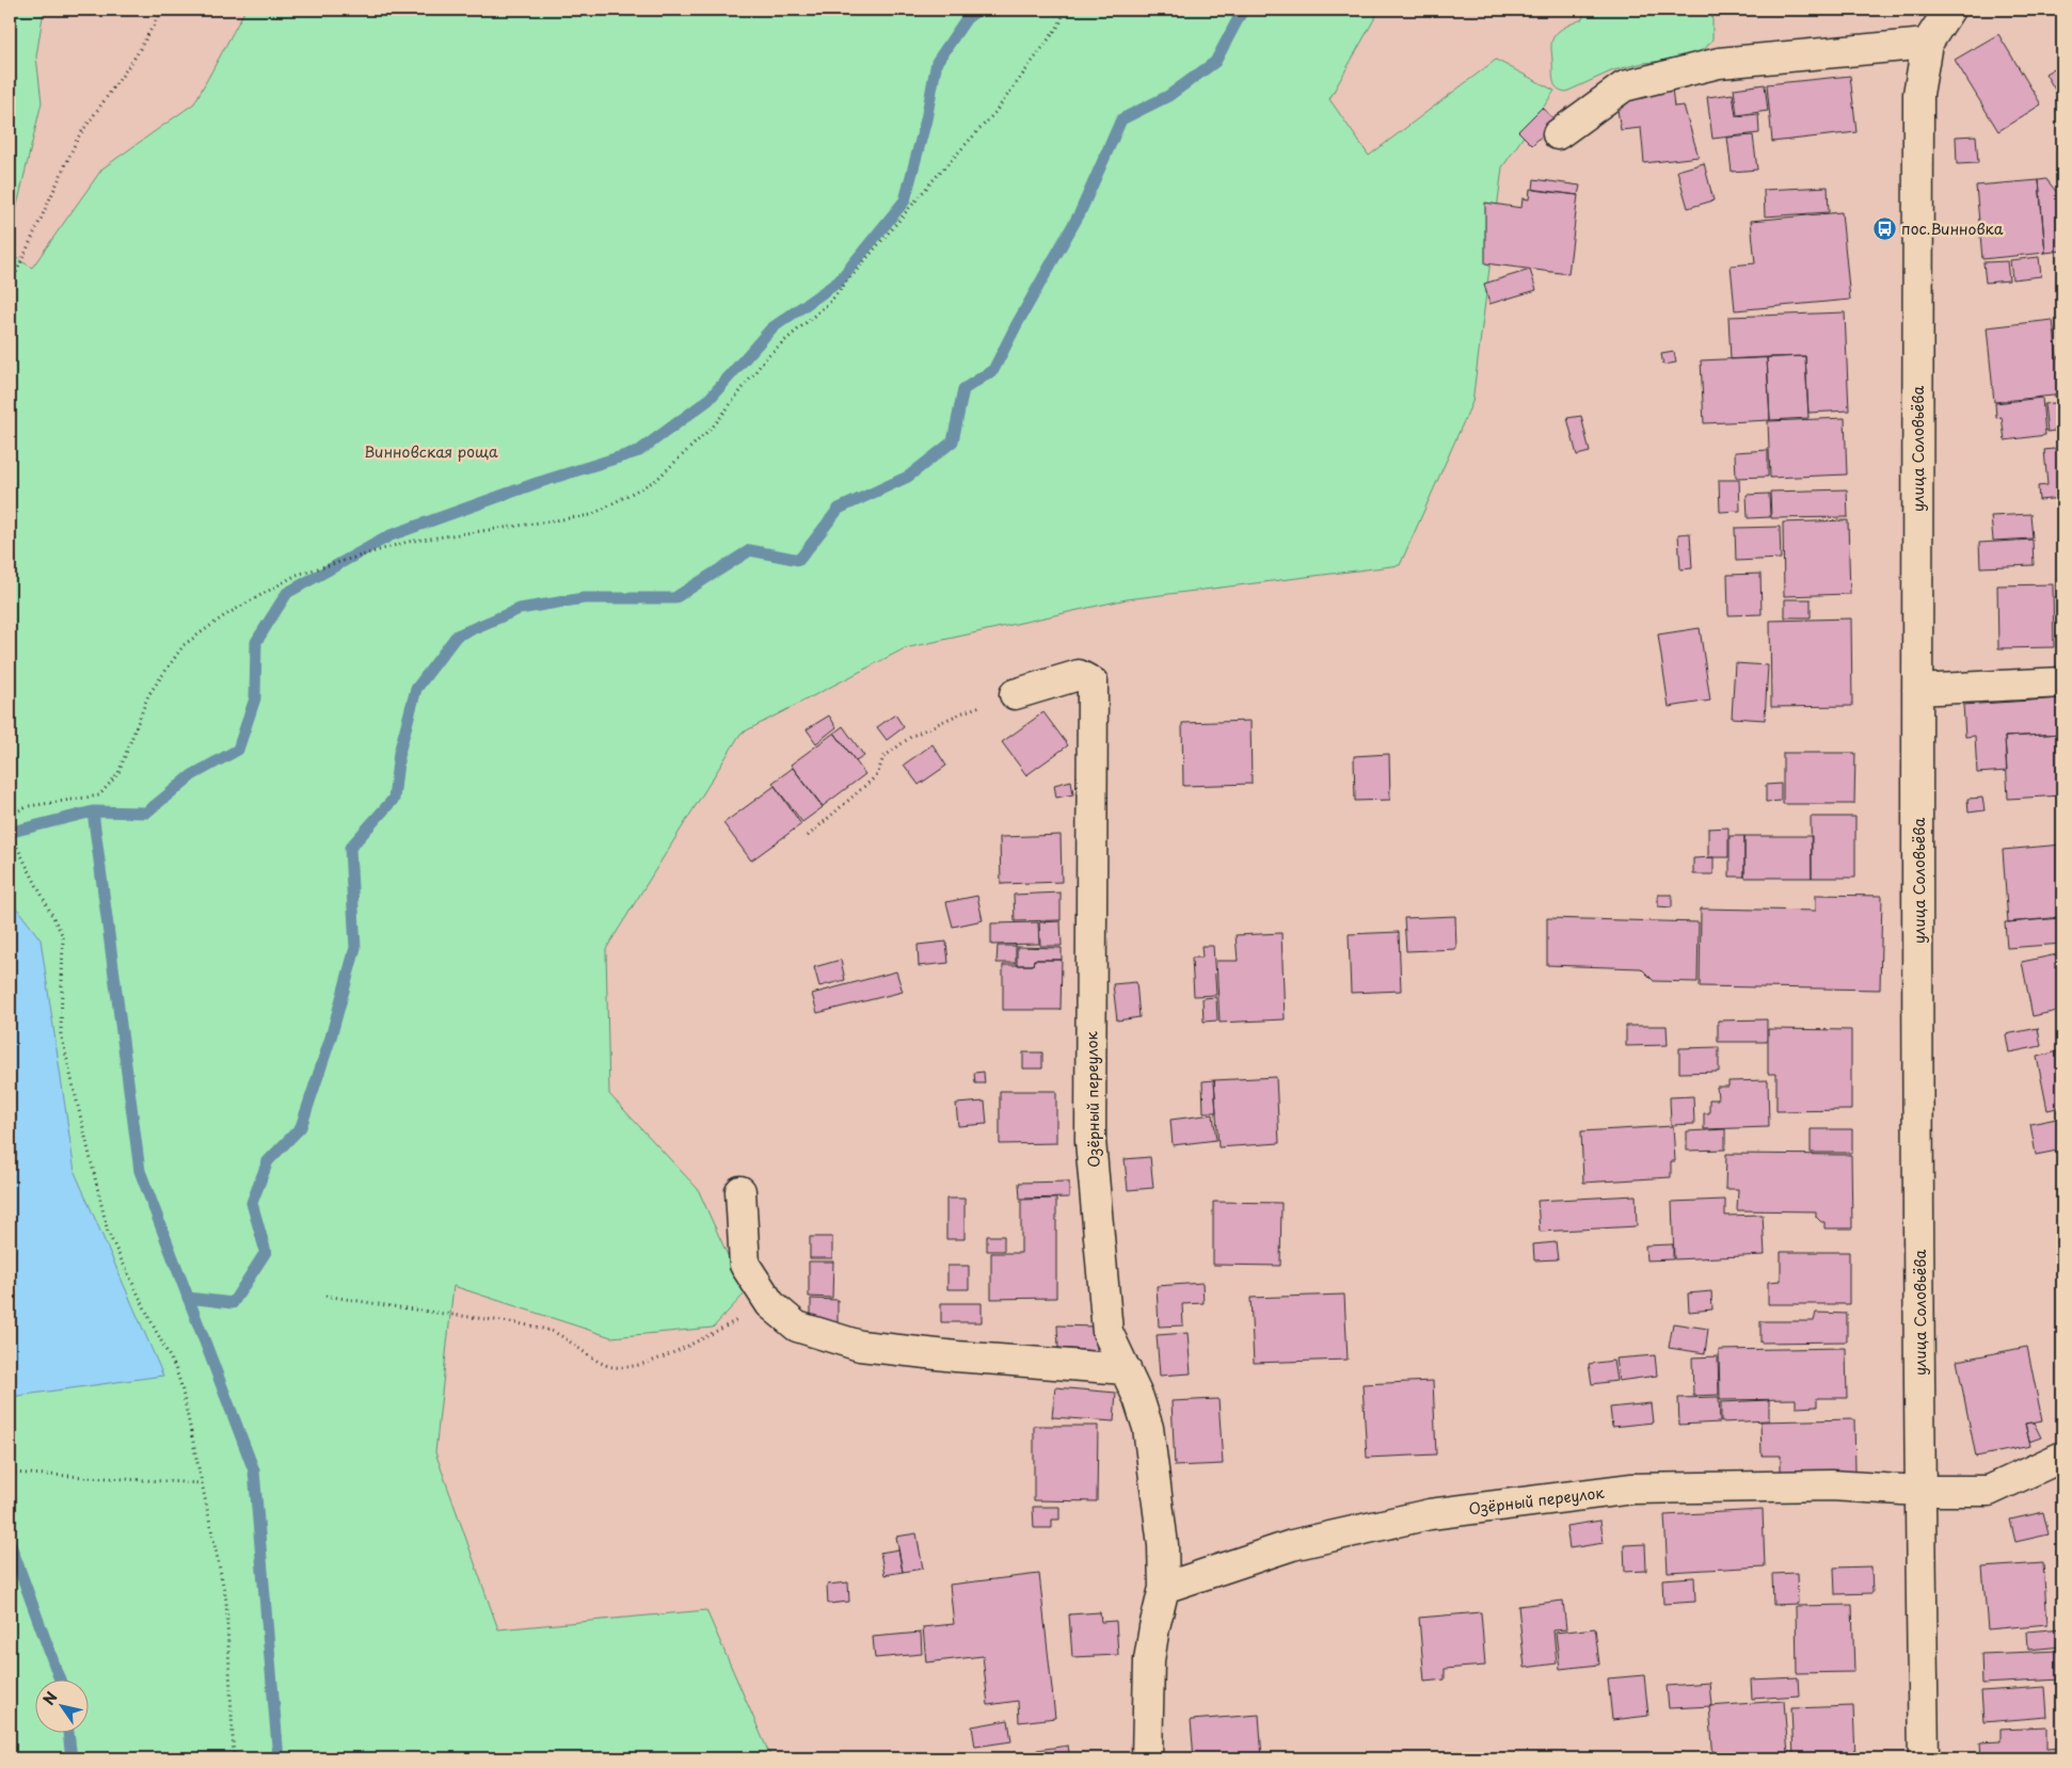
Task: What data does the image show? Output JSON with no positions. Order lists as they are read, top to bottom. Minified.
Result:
{"streets":{"street":["улица Соловьёва","Озёрный переулок"]},"crossings":[["улица Соловьёва","Озёрный переулок"]],"parks":["Винновская роща"],"places":{"bus stop":["пос.Винновка"]},"north":"top left"}
